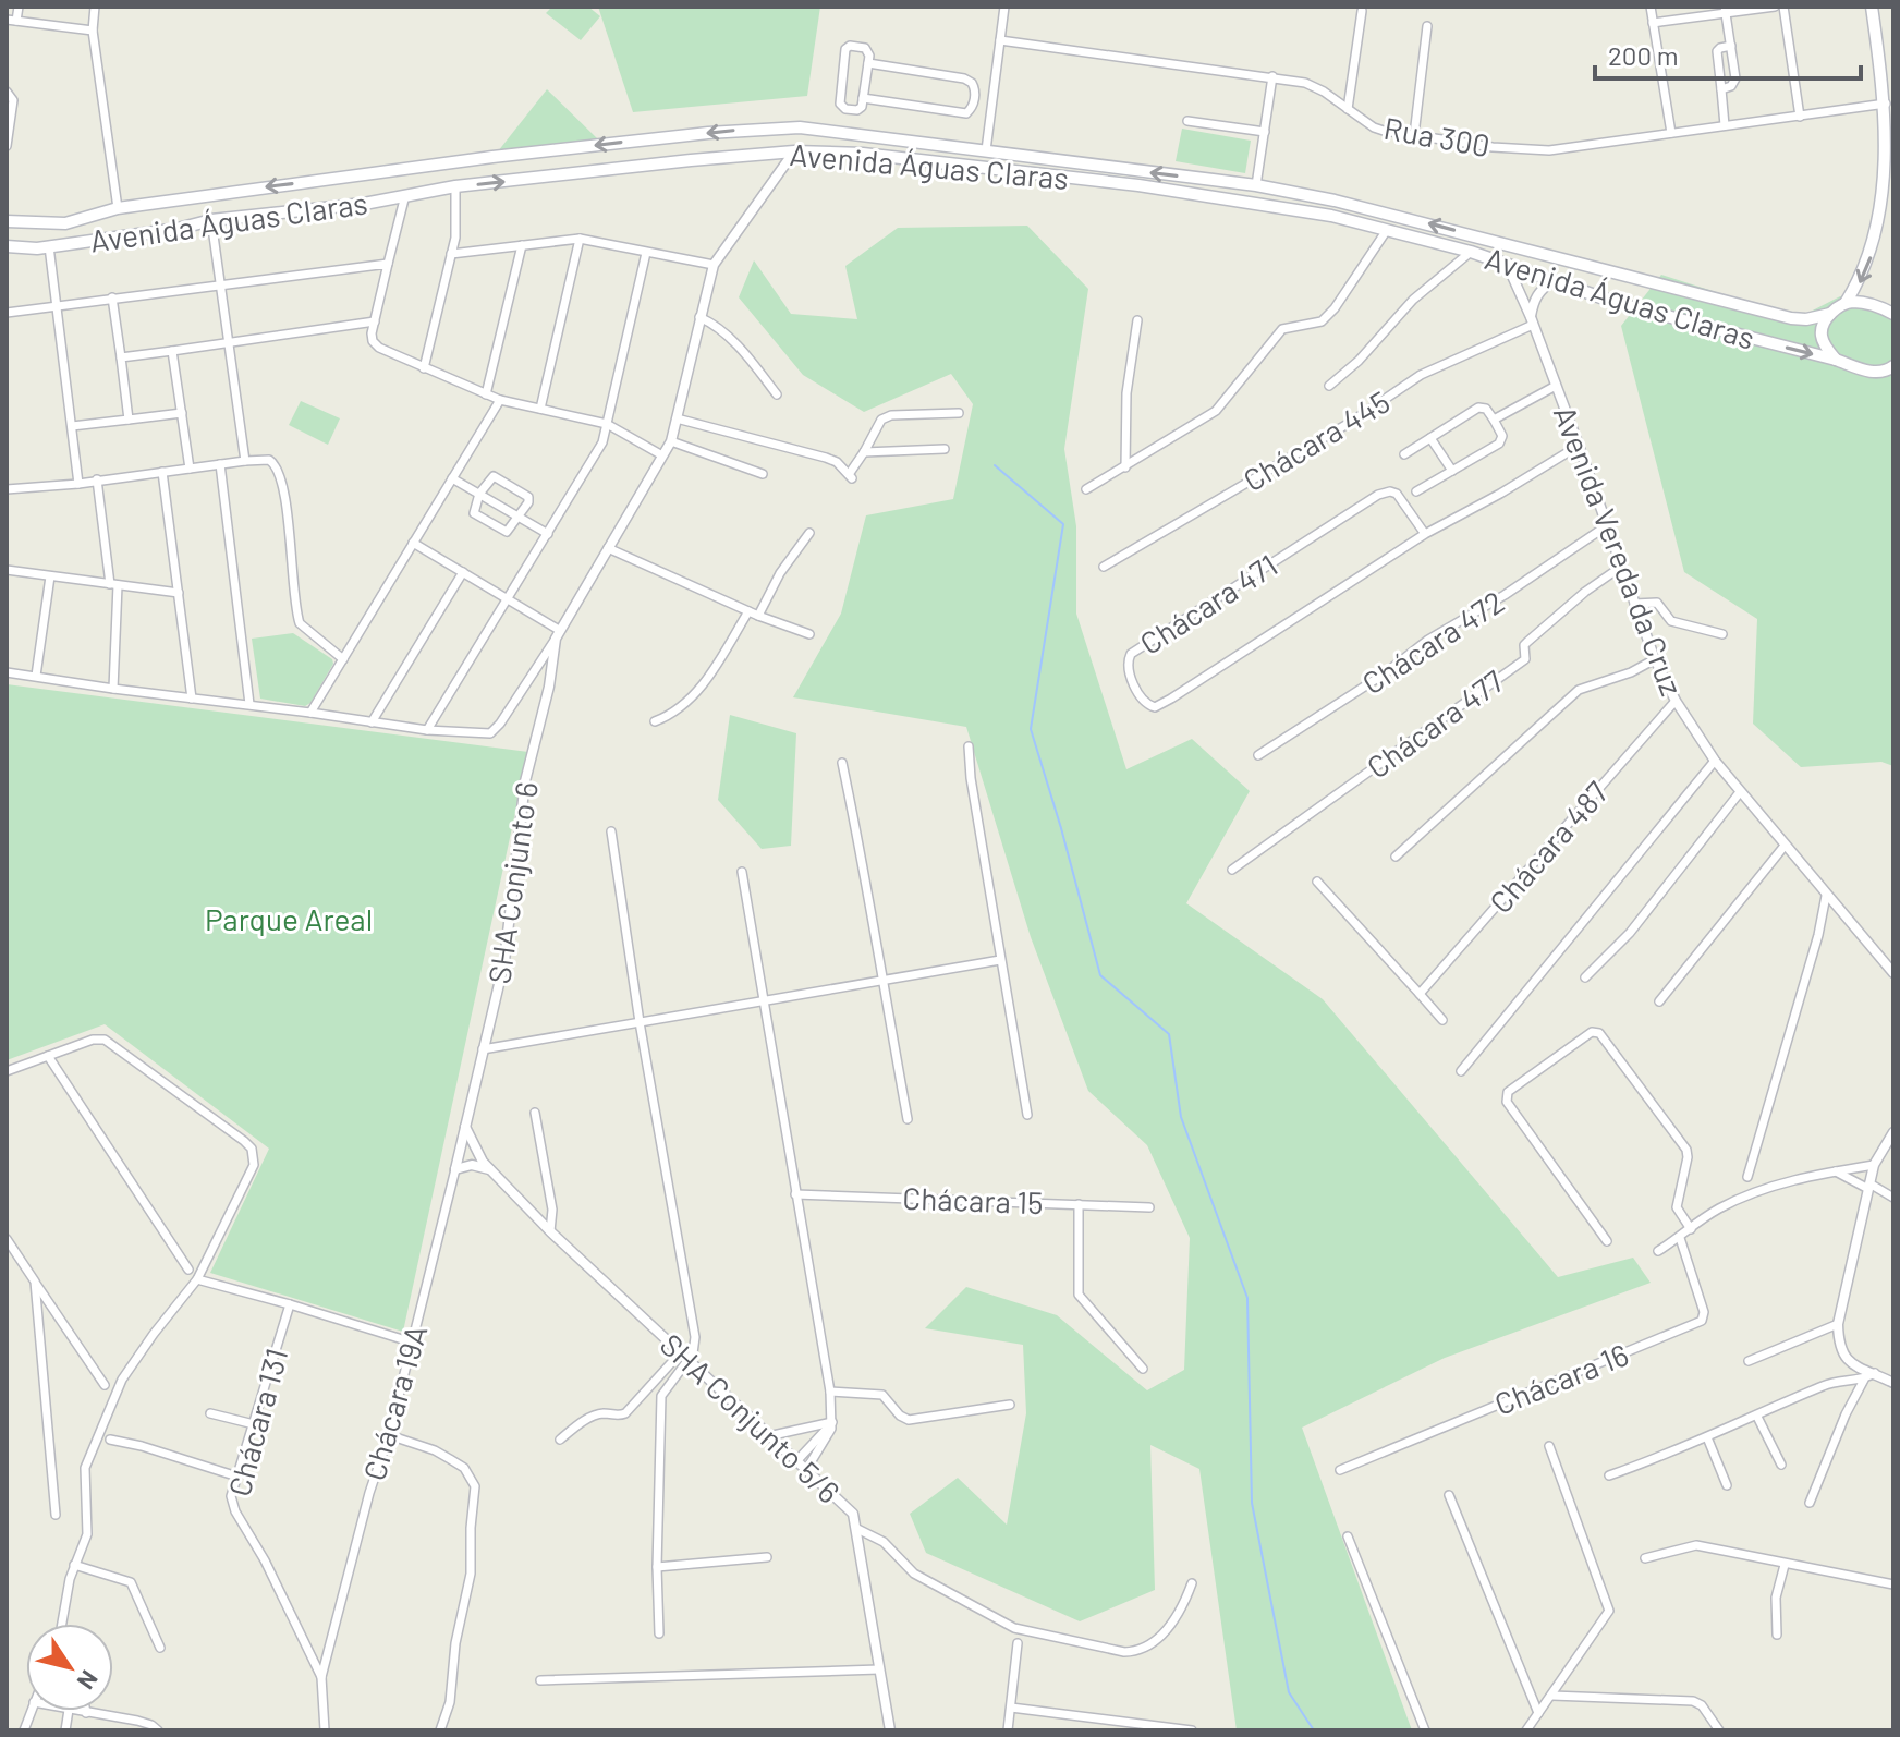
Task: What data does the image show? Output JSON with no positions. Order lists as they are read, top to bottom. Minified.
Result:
{"streets":{"main road":["Avenida Águas Claras"],"street":["Rua 300","Chácara 445","Avenida Vereda da Cruz","Chácara 471","Chácara 472","Chácara 477","Chácara 487","SHA Conjunto 6","Chácara 15","Chácara 16","Chácara 19A","SHA Conjunto 5/6","Chácara 131"]},"crossings":[["Avenida Águas Claras","Avenida Vereda da Cruz"],["Chácara 445","Avenida Vereda da Cruz"],["Avenida Vereda da Cruz","Chácara 471"],["Avenida Vereda da Cruz","Chácara 472"],["Avenida Vereda da Cruz","Chácara 477"],["Avenida Vereda da Cruz","Chácara 487"],["SHA Conjunto 6","Chácara 19A"],["SHA Conjunto 6","SHA Conjunto 5/6"],["Chácara 19A","SHA Conjunto 5/6"],["Chácara 19A","Chácara 131"]],"parks":["Parque Areal"],"scale_bar":"200 m","north":"bottom right"}
